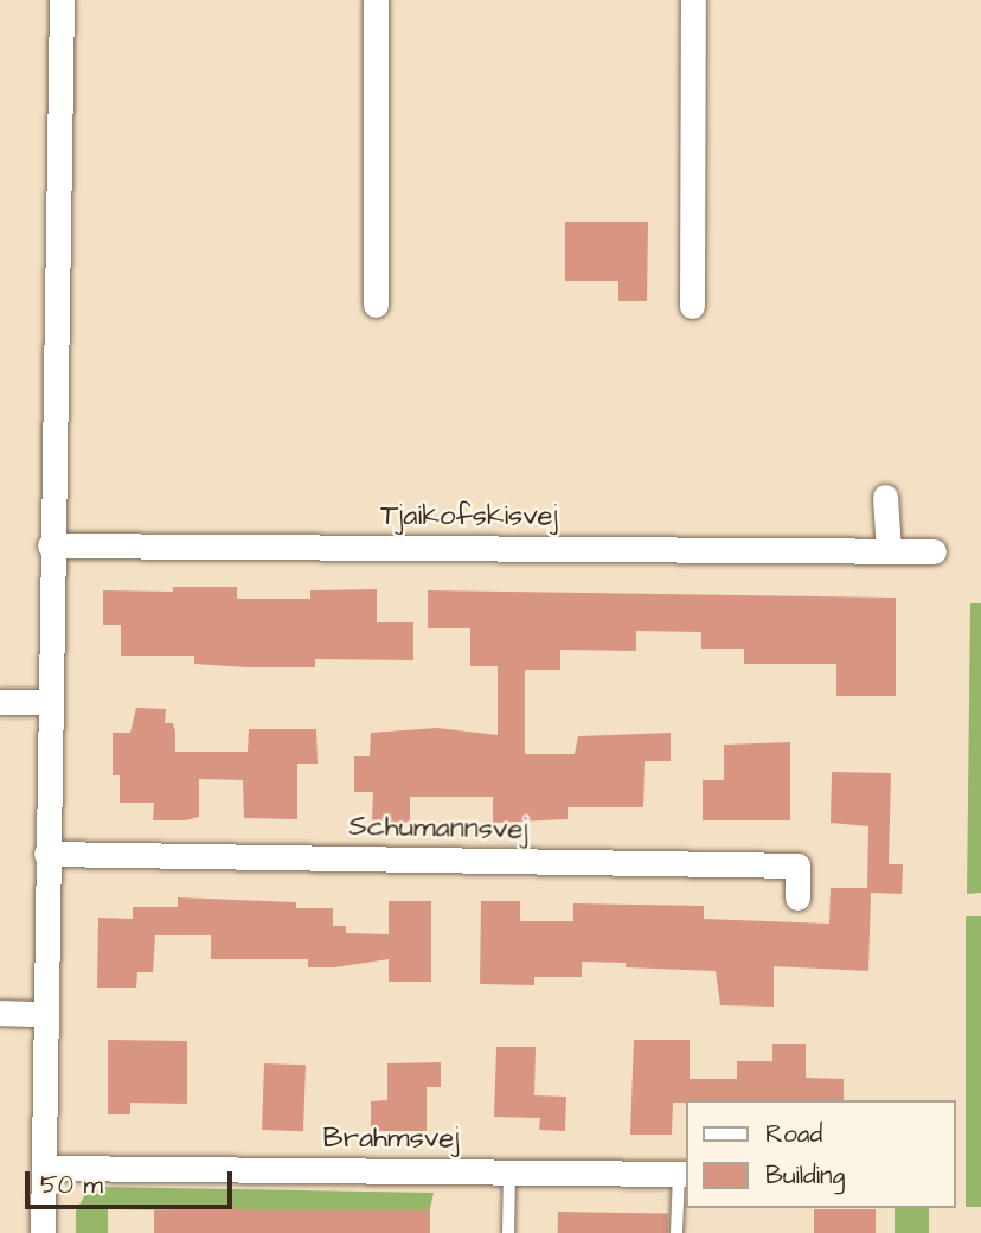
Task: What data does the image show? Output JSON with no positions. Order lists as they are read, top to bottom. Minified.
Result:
{"streets":{"street":["Tjaikofskisvej","Schumannsvej","Brahmsvej"]},"legend":["Road","Building"],"scale_bar":"50 m"}
